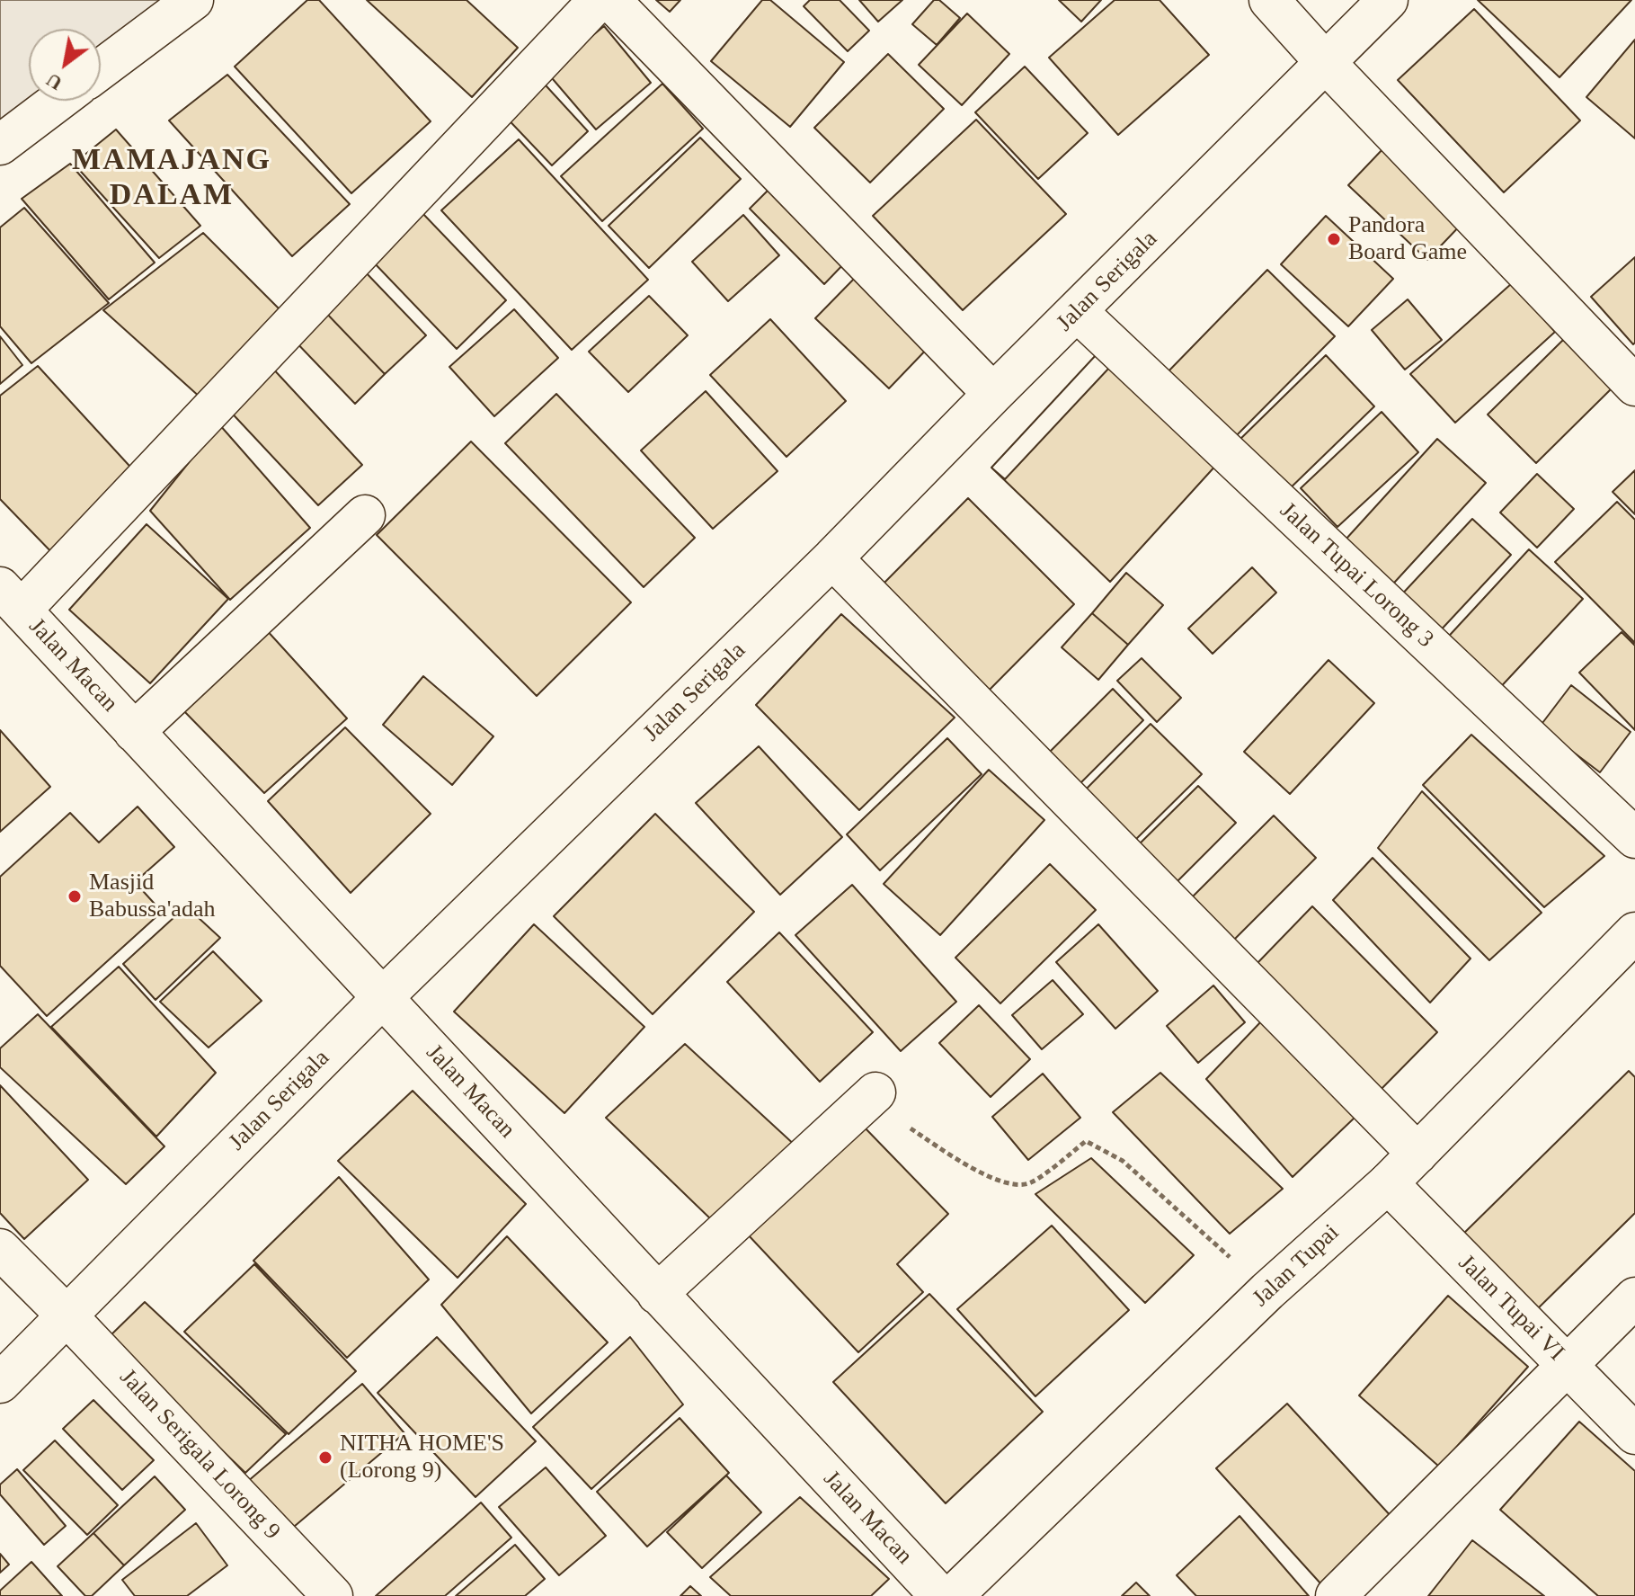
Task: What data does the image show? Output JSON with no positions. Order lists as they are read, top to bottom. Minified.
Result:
{"streets":{"street":["Jalan Serigala","Jalan Tupai Lorong 3","Jalan Macan","Jalan Tupai","Jalan Tupai VI","Jalan Serigala Lorong 9"]},"crossings":[["Jalan Serigala","Jalan Tupai Lorong 3"],["Jalan Serigala","Jalan Macan"],["Jalan Serigala","Jalan Serigala Lorong 9"],["Jalan Tupai","Jalan Tupai VI"]],"districts":["MAMAJANG DALAM"],"places":["Pandora Board Game","Masjid Babussa'adah","NITHA HOME'S (Lorong 9)"],"north":"bottom left"}
